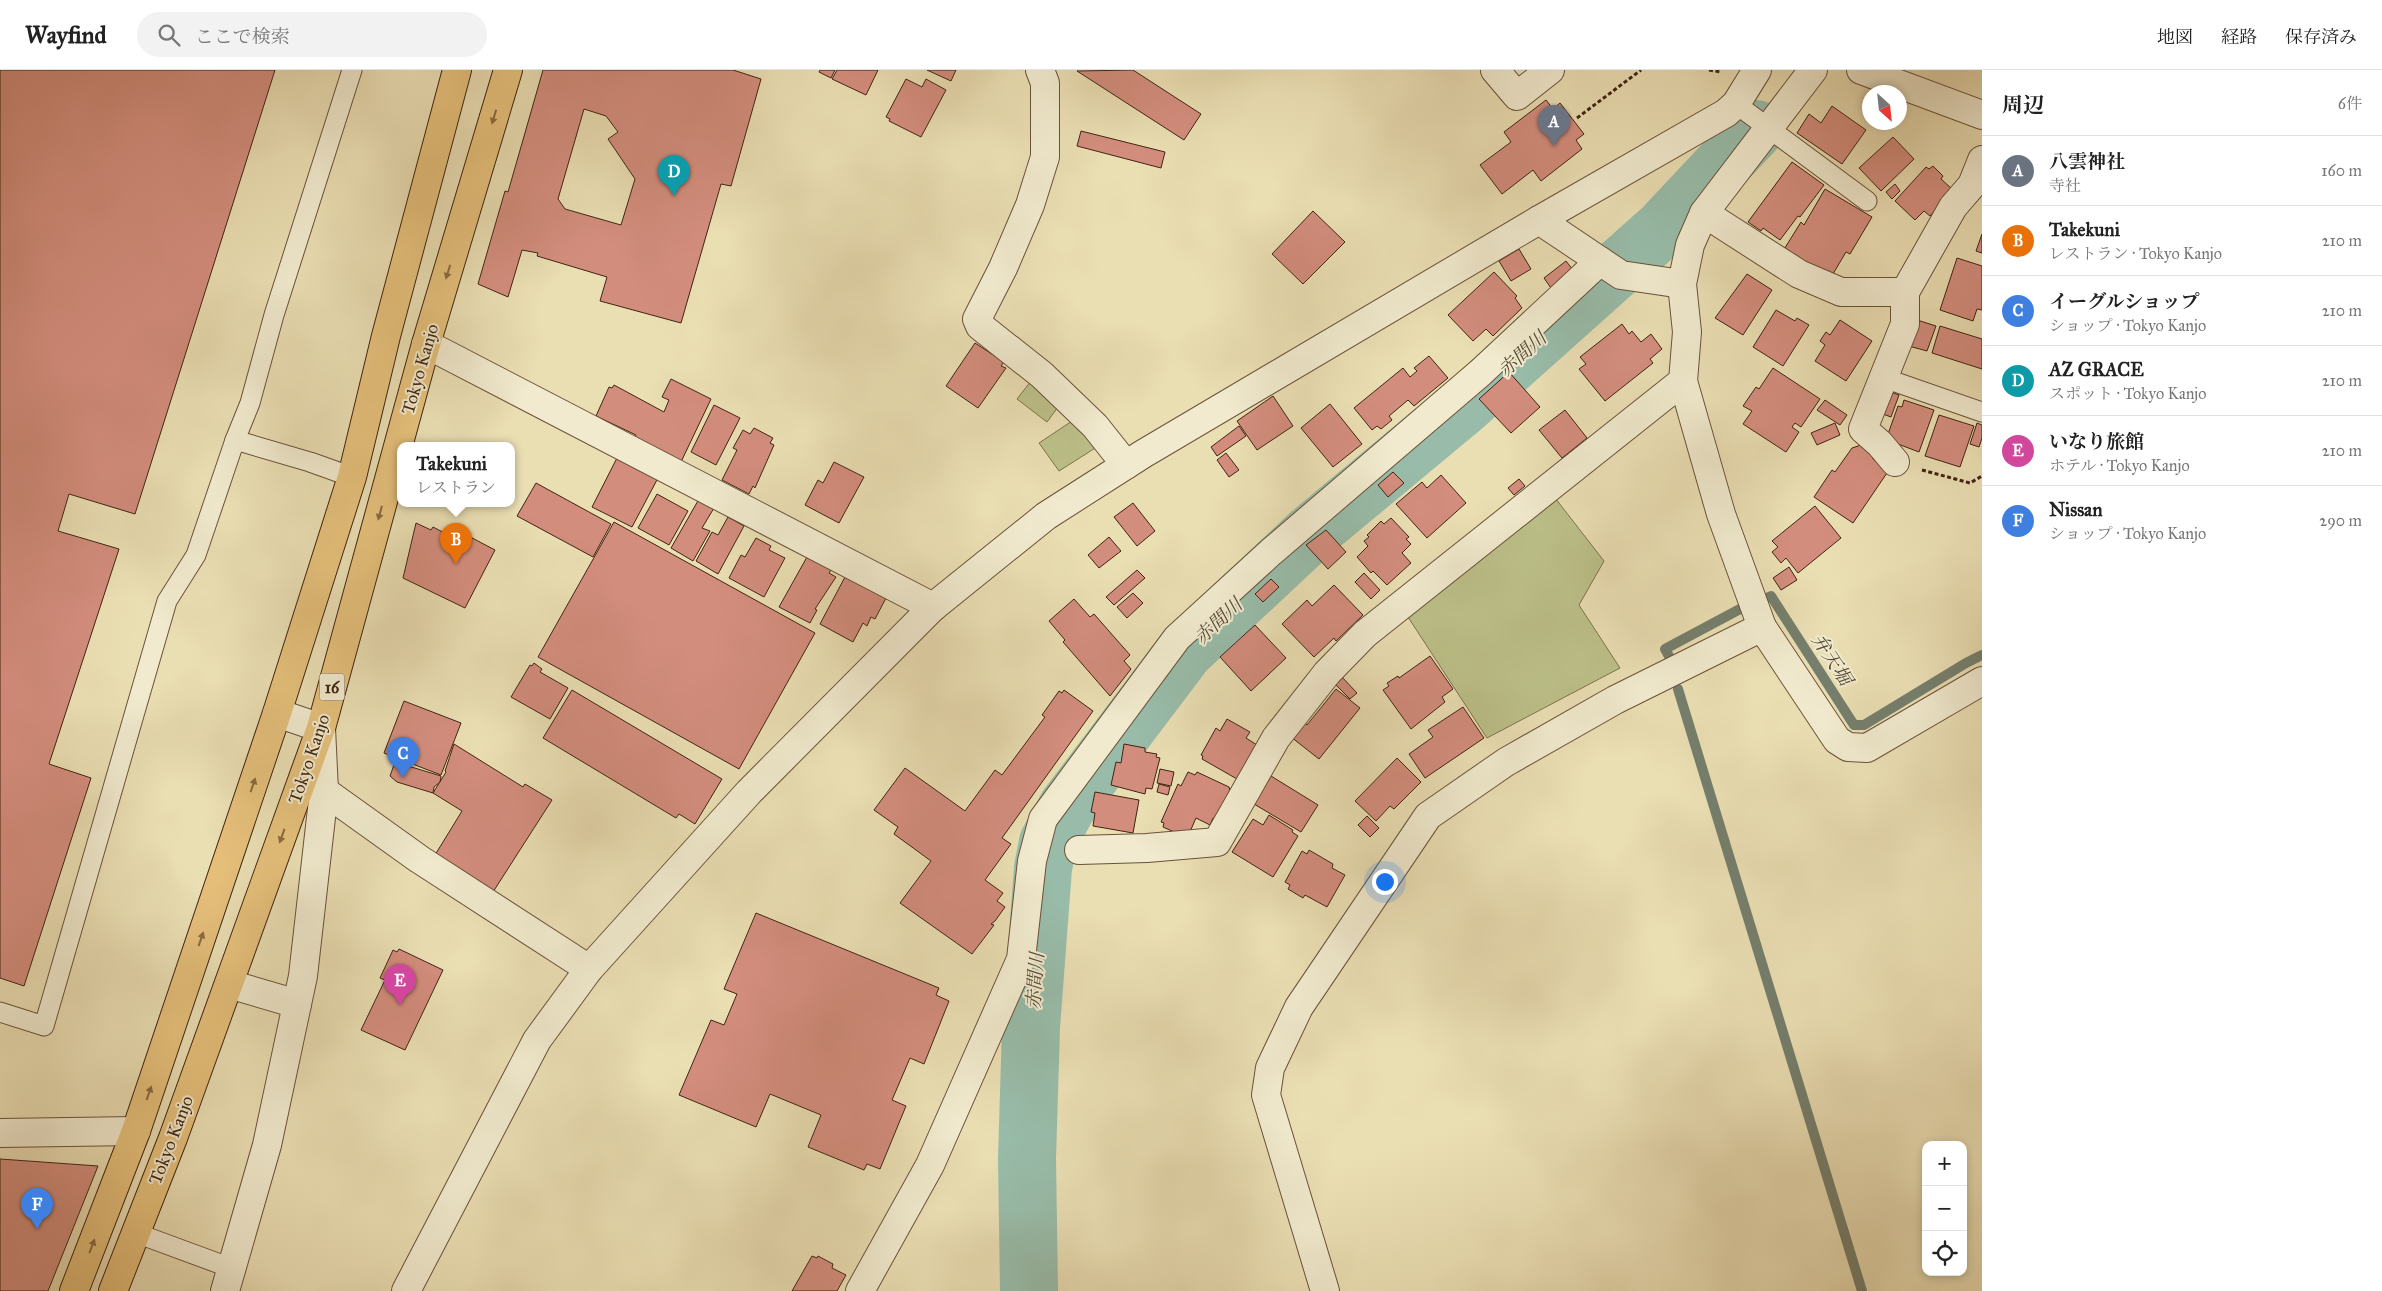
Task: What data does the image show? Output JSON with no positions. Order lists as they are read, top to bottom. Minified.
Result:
{"streets":{"highway":["Tokyo Kanjo","16"]},"water":["赤間川","弁天堀"],"north":"bottom right","page":{"header":"Wayfind","search":"ここで検索","nav":["地図","経路","保存済み"],"heading":["周辺","6件"],"pins":["A","D","B","C","E","F"],"list":[{"mark":"A","name":"八雲神社","note":"寺社","value":"160 m"},{"mark":"B","name":"Takekuni","note":"レストラン · Tokyo Kanjo","value":"210 m"},{"mark":"C","name":"イーグルショップ","note":"ショップ · Tokyo Kanjo","value":"210 m"},{"mark":"D","name":"AZ GRACE","note":"スポット · Tokyo Kanjo","value":"210 m"},{"mark":"E","name":"いなり旅館","note":"ホテル · Tokyo Kanjo","value":"210 m"},{"mark":"F","name":"Nissan","note":"ショップ · Tokyo Kanjo","value":"290 m"}],"popup":["Takekuni","レストラン"],"map_buttons":["+","−"]}}
